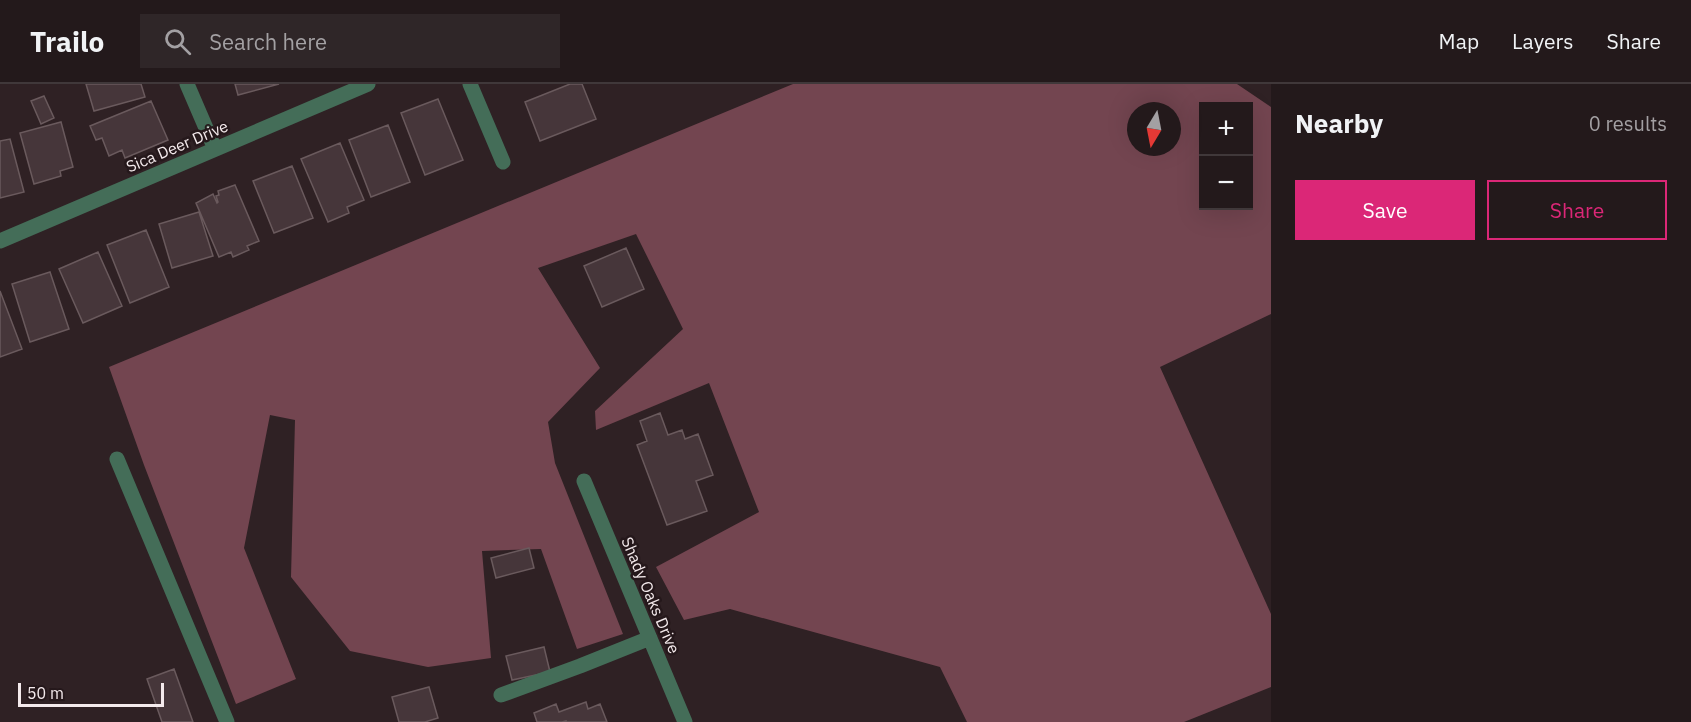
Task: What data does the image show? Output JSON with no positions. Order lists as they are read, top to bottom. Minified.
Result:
{"streets":{"street":["Sica Deer Drive","Shady Oaks Drive"]},"scale_bar":"50 m","north":"bottom","page":{"header":"Trailo","search":"Search here","nav":["Map","Layers","Share"],"heading":["Nearby","0 results"],"map_buttons":["+","−"],"buttons":["Save","Share"],"scale":"50 m"}}
